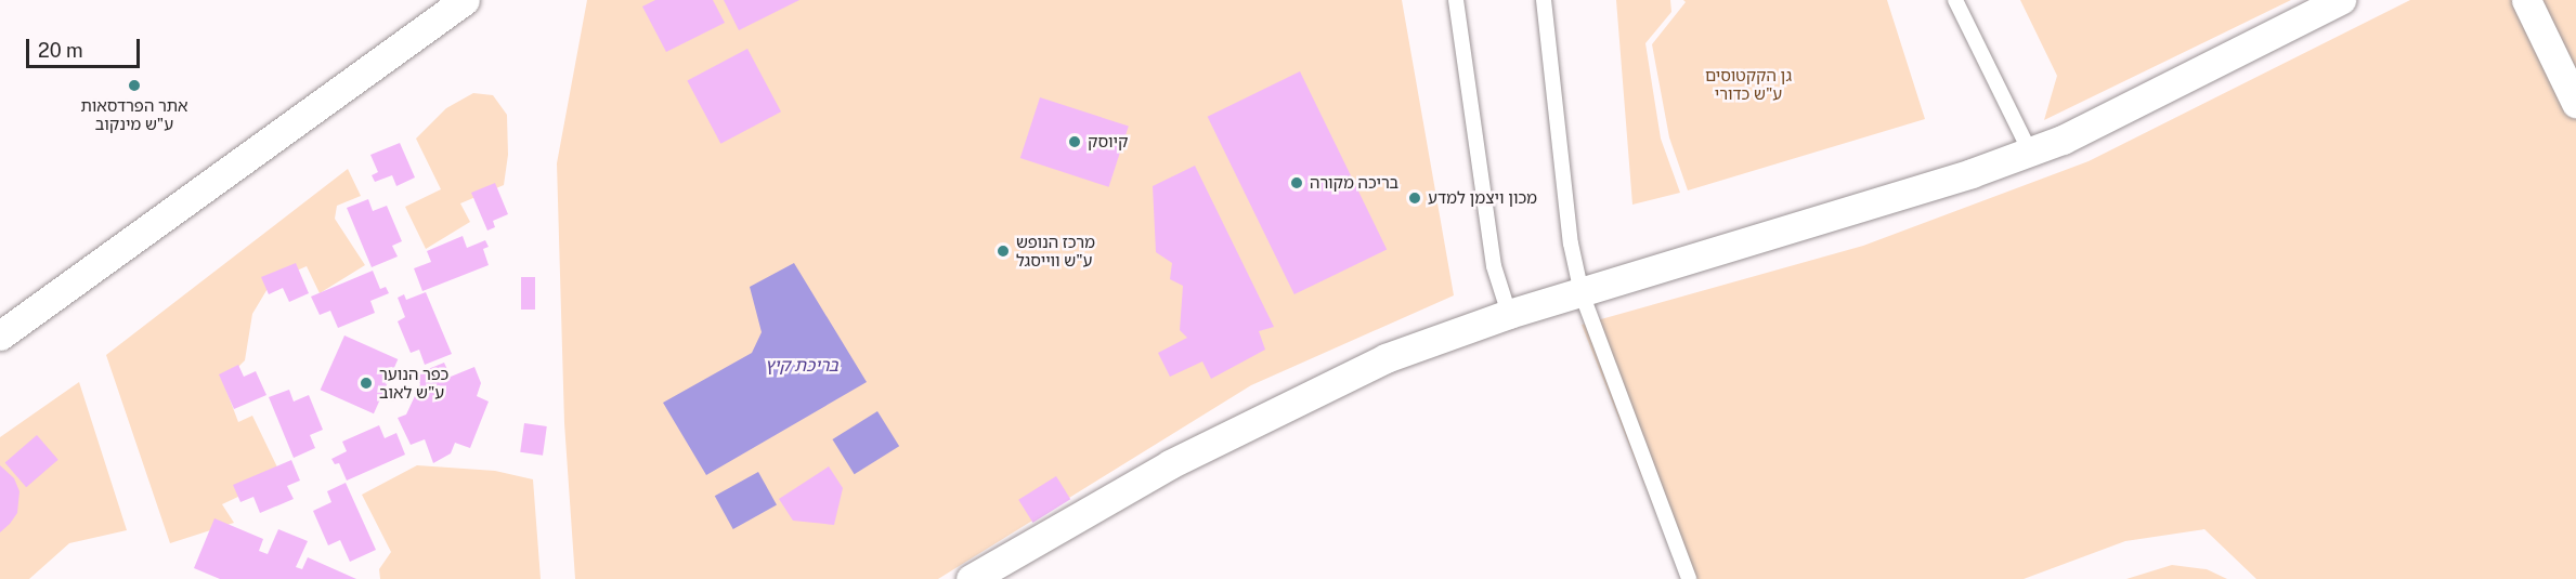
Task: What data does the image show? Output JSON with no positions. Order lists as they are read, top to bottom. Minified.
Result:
{"water":["בריכת קיץ"],"parks":["גן הקקטוסים ע\"ש כדורי"],"places":["אתר הפרדסאות ע\"ש מינקוב","קיוסק","בריכה מקורה","מכון ויצמן למדע","מרכז הנופש ע\"ש ווייסגל","כפר הנוער ע\"ש לאוב"],"scale_bar":"20 m"}
